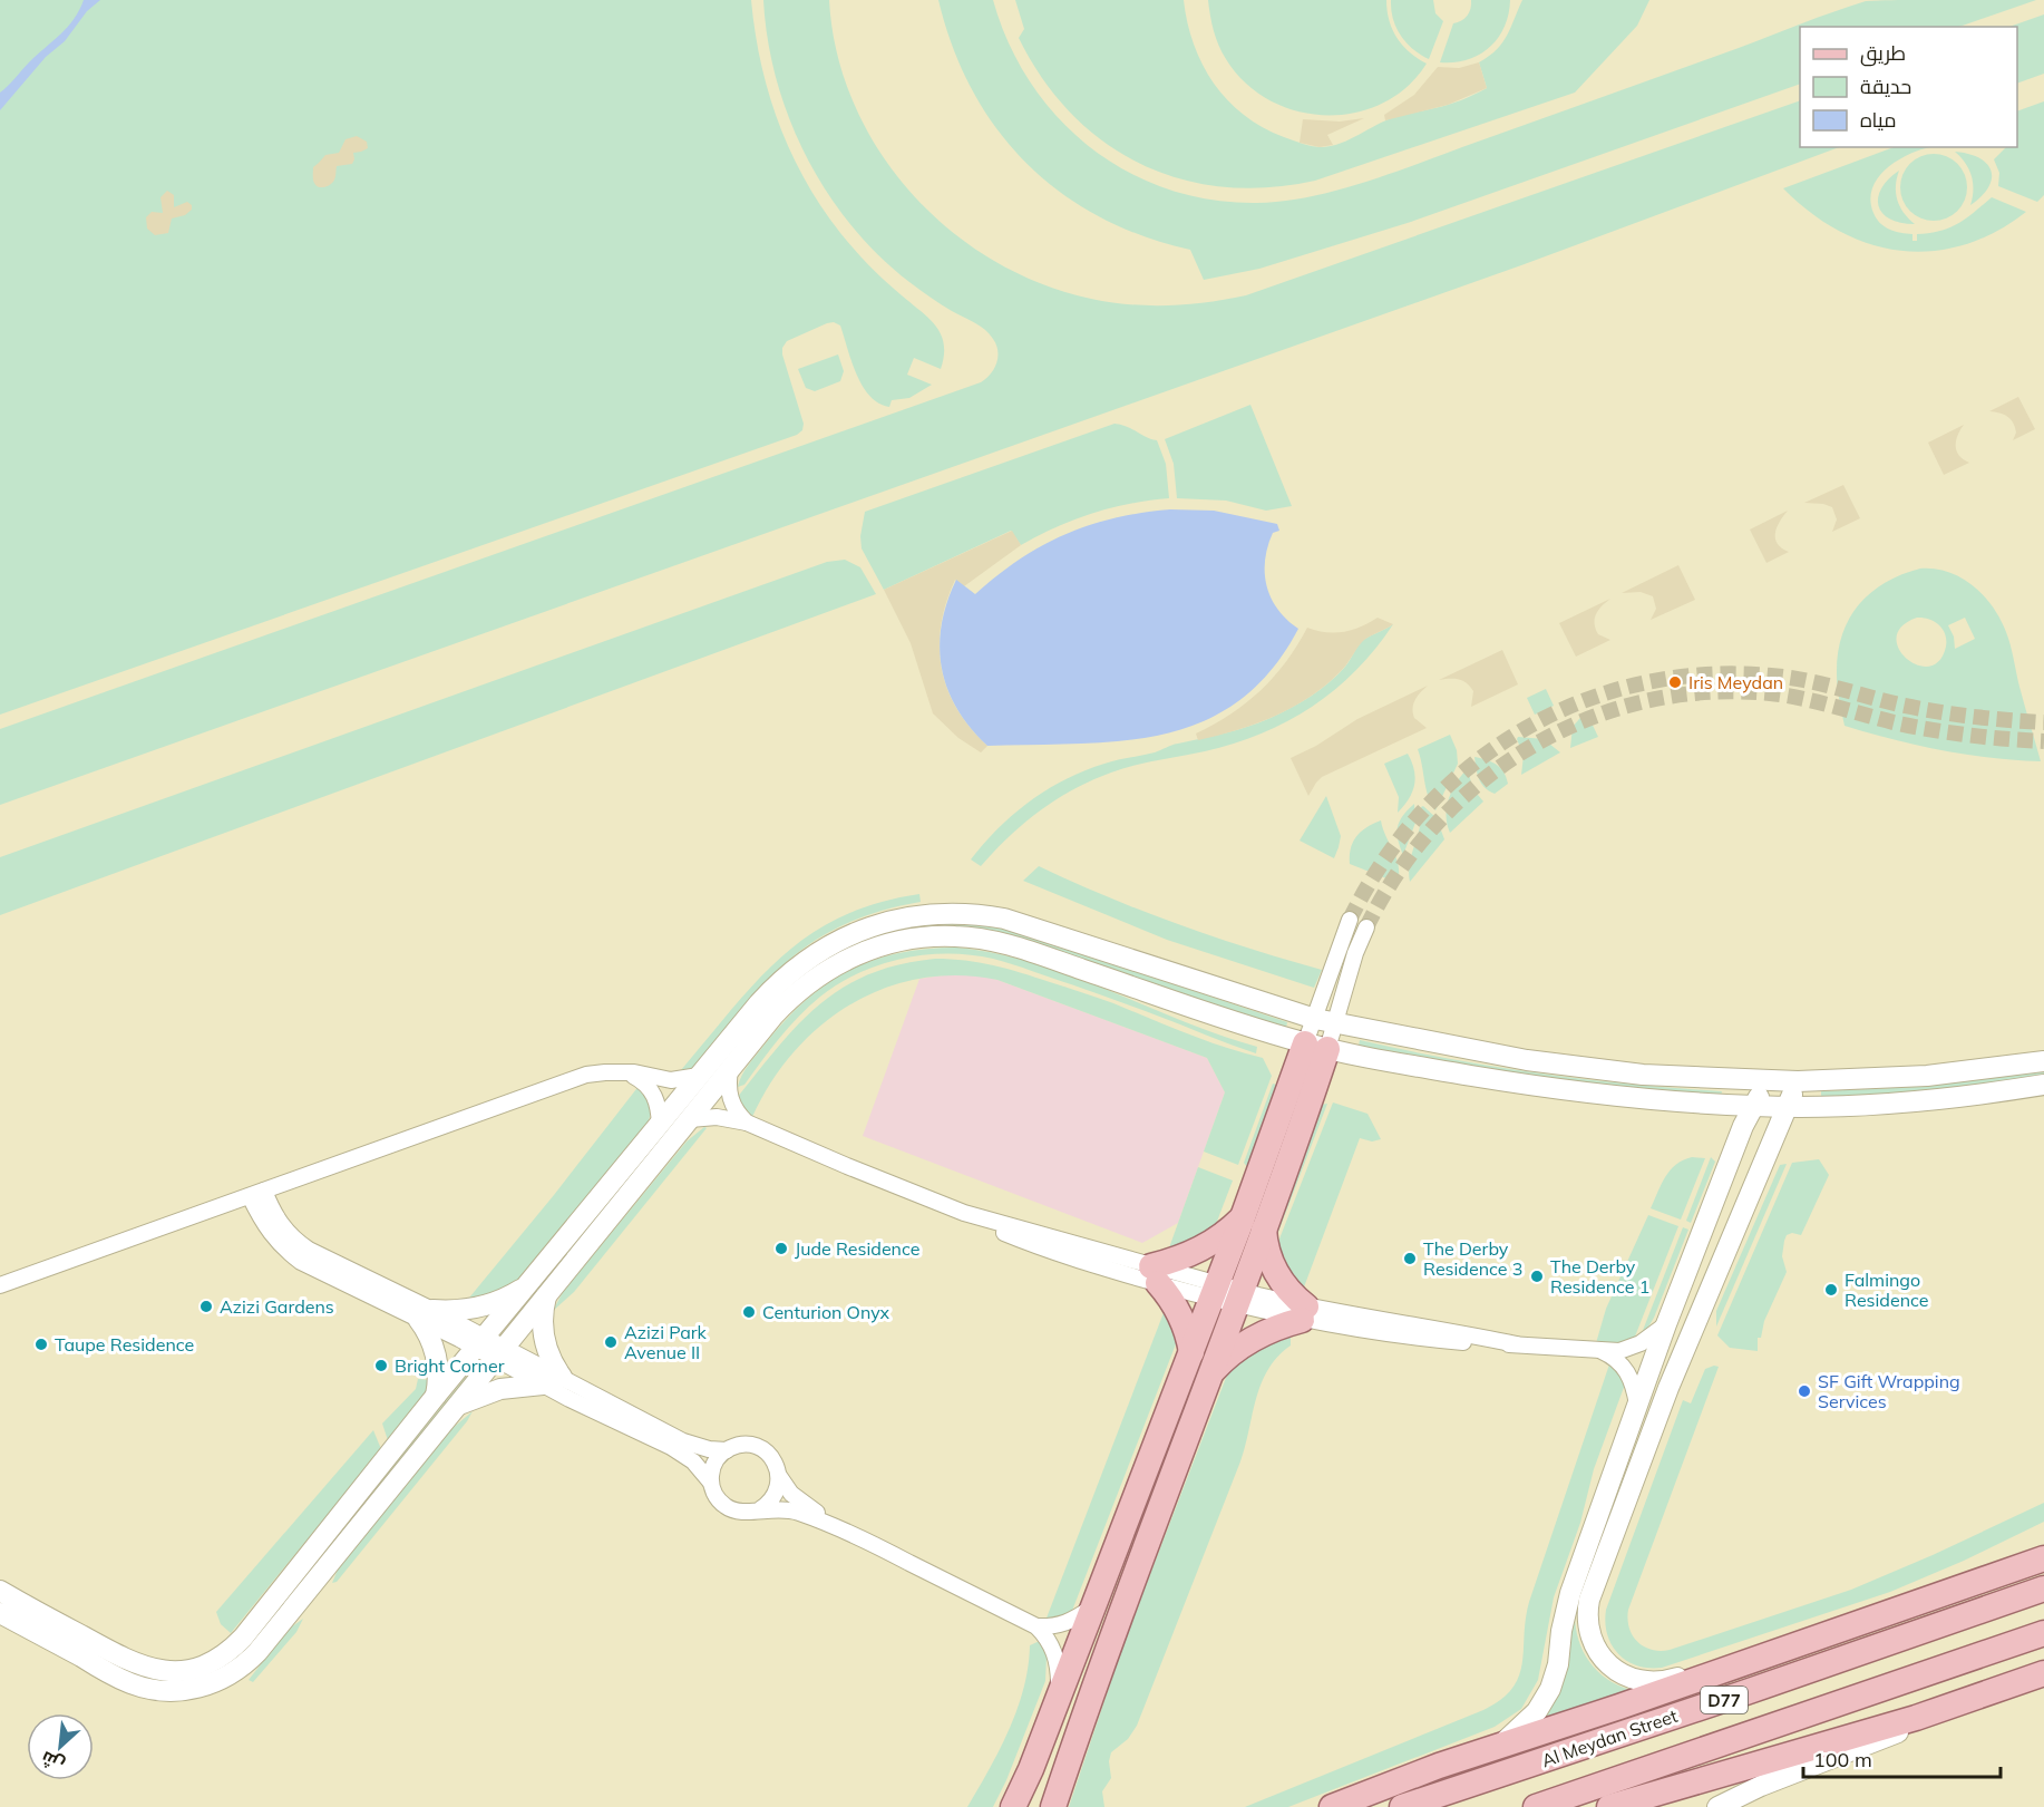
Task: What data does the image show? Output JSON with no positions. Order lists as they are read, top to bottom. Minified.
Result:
{"streets":{"main road":["D77","Al Meydan Street"]},"places":["Iris Meydan","Jude Residence","The Derby Residence 3","The Derby Residence 1","Falmingo Residence","Azizi Gardens","Centurion Onyx","Azizi Park Avenue II","Taupe Residence","Bright Corner","SF Gift Wrapping Services"],"legend":["طريق","حديقة","مياه"],"scale_bar":"100 m","north":"bottom left"}
